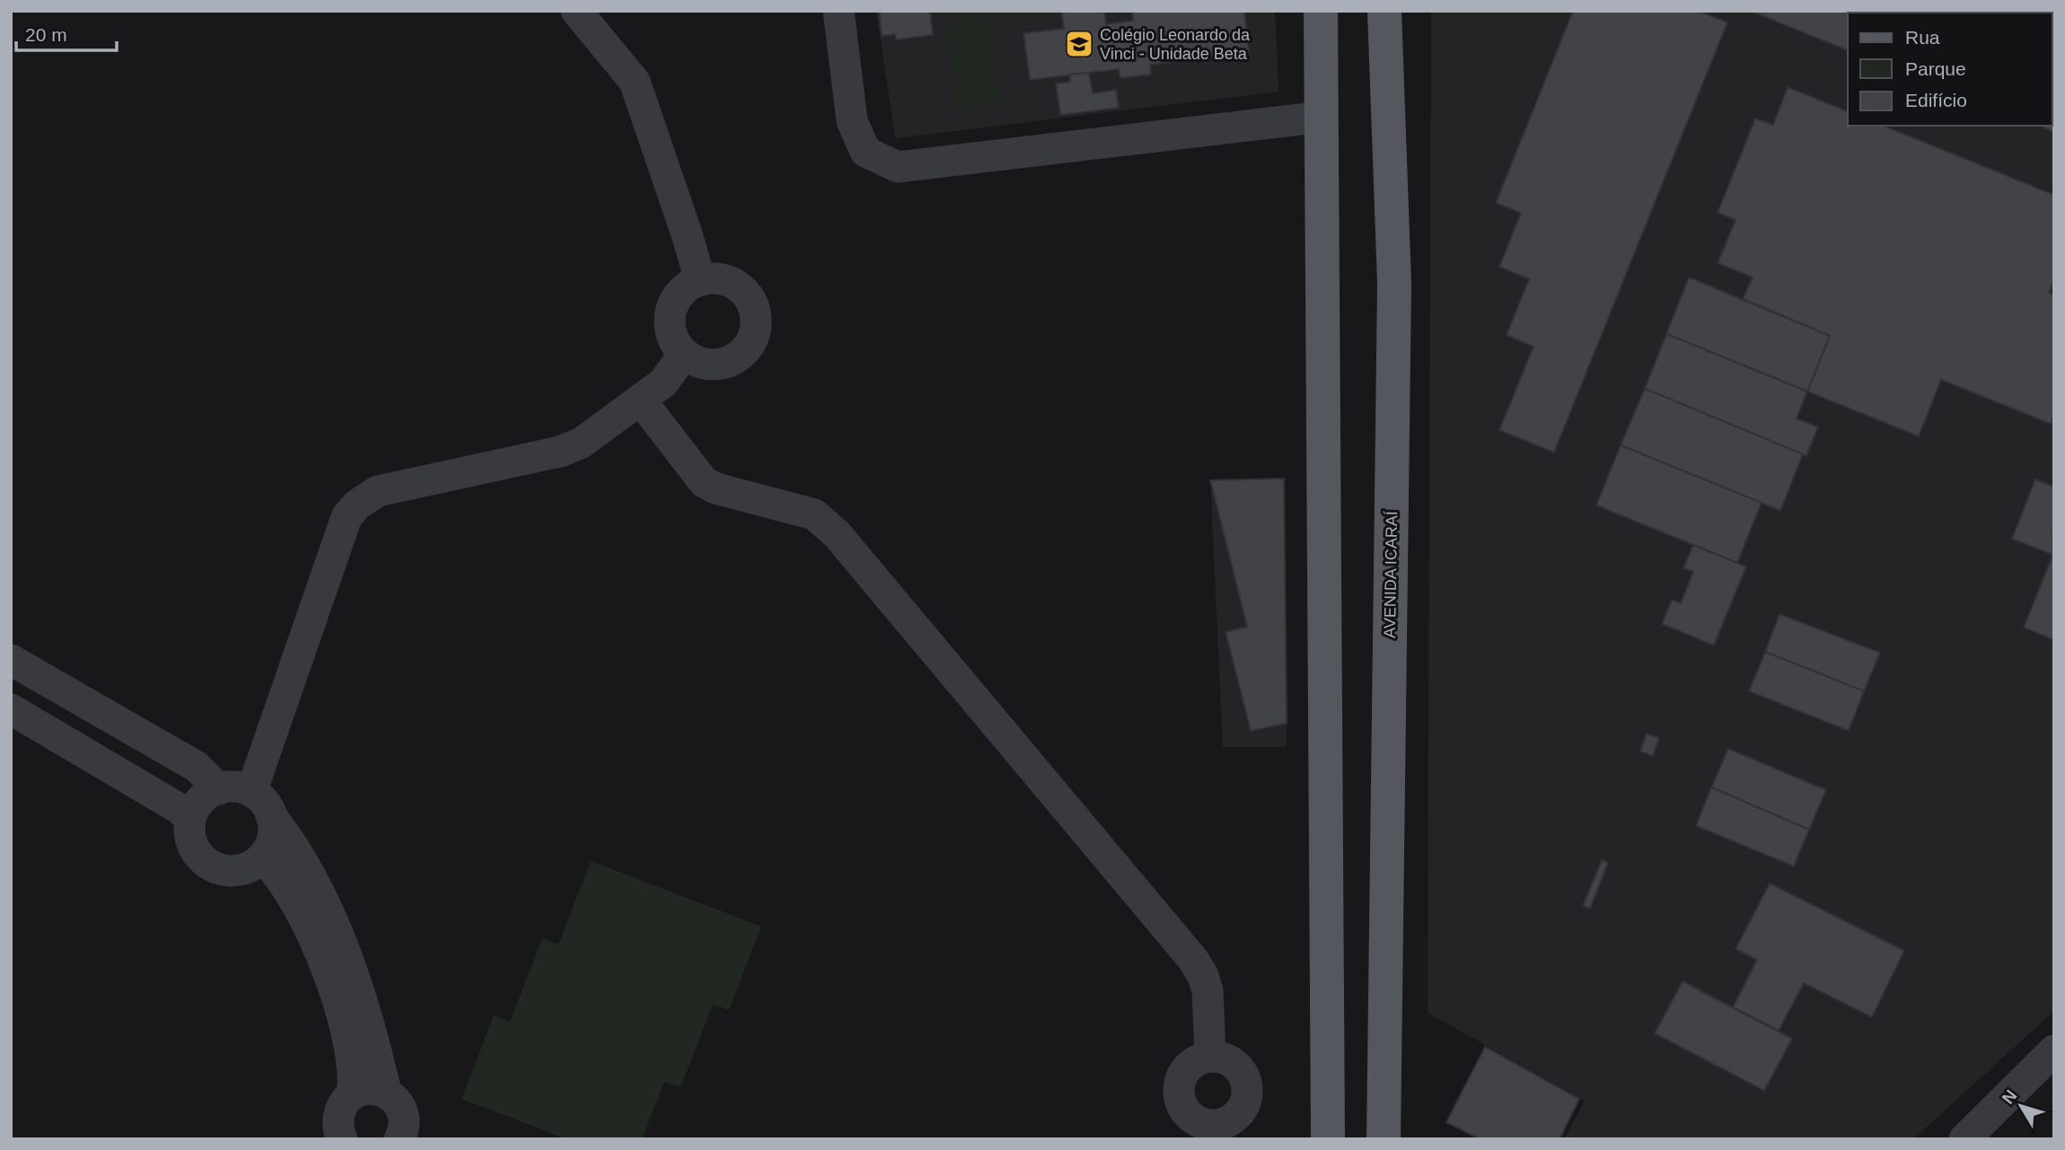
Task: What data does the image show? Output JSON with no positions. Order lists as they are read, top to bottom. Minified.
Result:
{"streets":{"main road":["AVENIDA ICARAÍ"]},"places":{"school or university":["Colégio Leonardo da Vinci - Unidade Beta"]},"legend":["Rua","Parque","Edifício"],"scale_bar":"20 m","north":"top left"}
